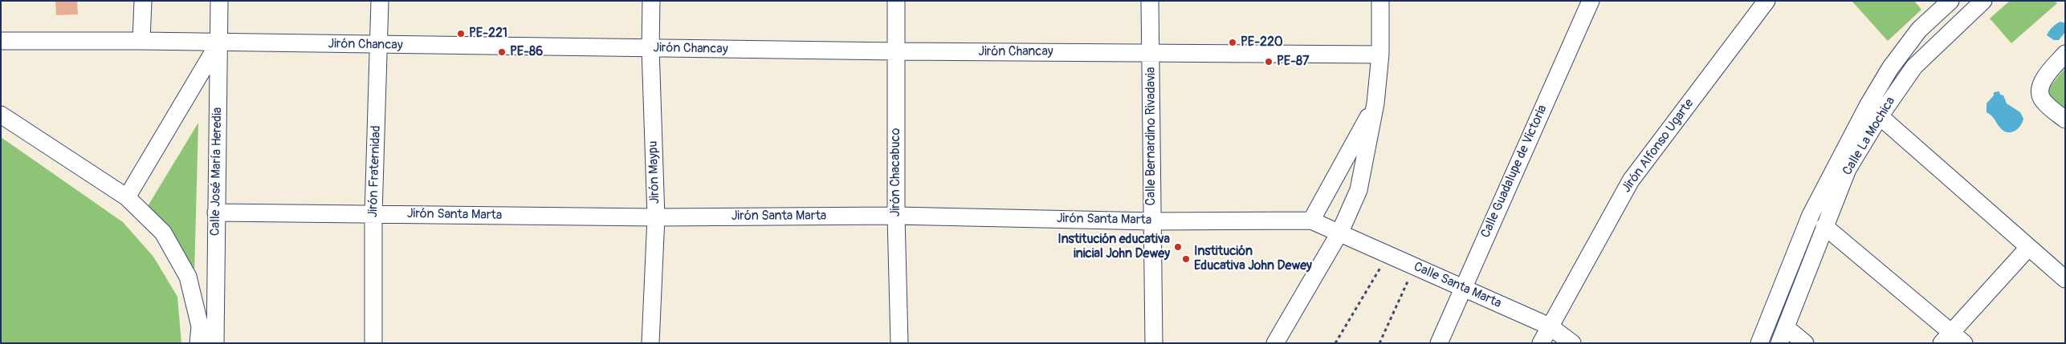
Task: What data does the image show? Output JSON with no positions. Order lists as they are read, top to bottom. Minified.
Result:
{"streets":{"street":["Jirón Chancay","Calle Bernardino Rivadavia","Calle La Mochica","Jirón Alfonso Ugarte","Calle José María Heredia","Jirón Fraternidad","Calle Guadalupe de Victoria","Jirón Maypu","Jirón Chacabuco","Jirón Santa Marta","Calle Santa Marta"]},"crossings":[["Jirón Chancay","Calle Bernardino Rivadavia"],["Jirón Chancay","Calle José María Heredia"],["Jirón Chancay","Jirón Fraternidad"],["Jirón Chancay","Jirón Maypu"],["Jirón Chancay","Jirón Chacabuco"],["Calle Bernardino Rivadavia","Jirón Santa Marta"],["Jirón Alfonso Ugarte","Calle Santa Marta"],["Calle José María Heredia","Jirón Santa Marta"],["Jirón Fraternidad","Jirón Santa Marta"],["Calle Guadalupe de Victoria","Calle Santa Marta"],["Jirón Maypu","Jirón Santa Marta"],["Jirón Chacabuco","Jirón Santa Marta"],["Jirón Santa Marta","Calle Santa Marta"]],"places":["PE-221","PE-220","PE-86","PE-87","Institución educativa inicial John Dewey","Institución Educativa John Dewey"]}
